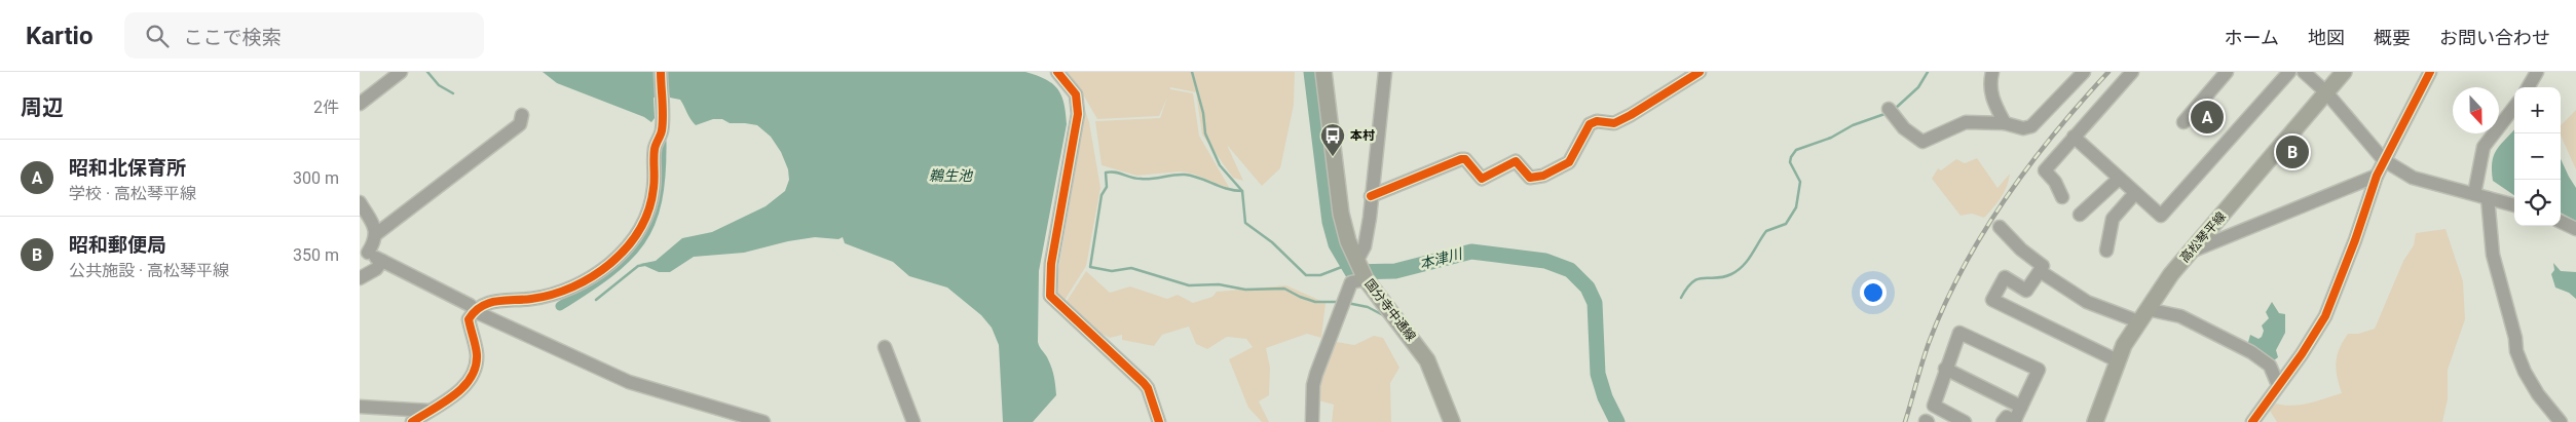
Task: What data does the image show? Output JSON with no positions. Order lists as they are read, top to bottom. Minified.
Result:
{"streets":{"main road":["高松琴平線","国分寺中通線"]},"water":["鵜生池","本津川"],"places":{"bus stop":["本村"]},"north":"bottom","page":{"header":"Kartio","search":"ここで検索","nav":["ホーム","地図","概要","お問い合わせ"],"heading":["周辺","2件"],"map_buttons":["+","−"],"pins":["A","B"],"list":[{"mark":"A","name":"昭和北保育所","note":"学校 · 高松琴平線","value":"300 m"},{"mark":"B","name":"昭和郵便局","note":"公共施設 · 高松琴平線","value":"350 m"}]}}
